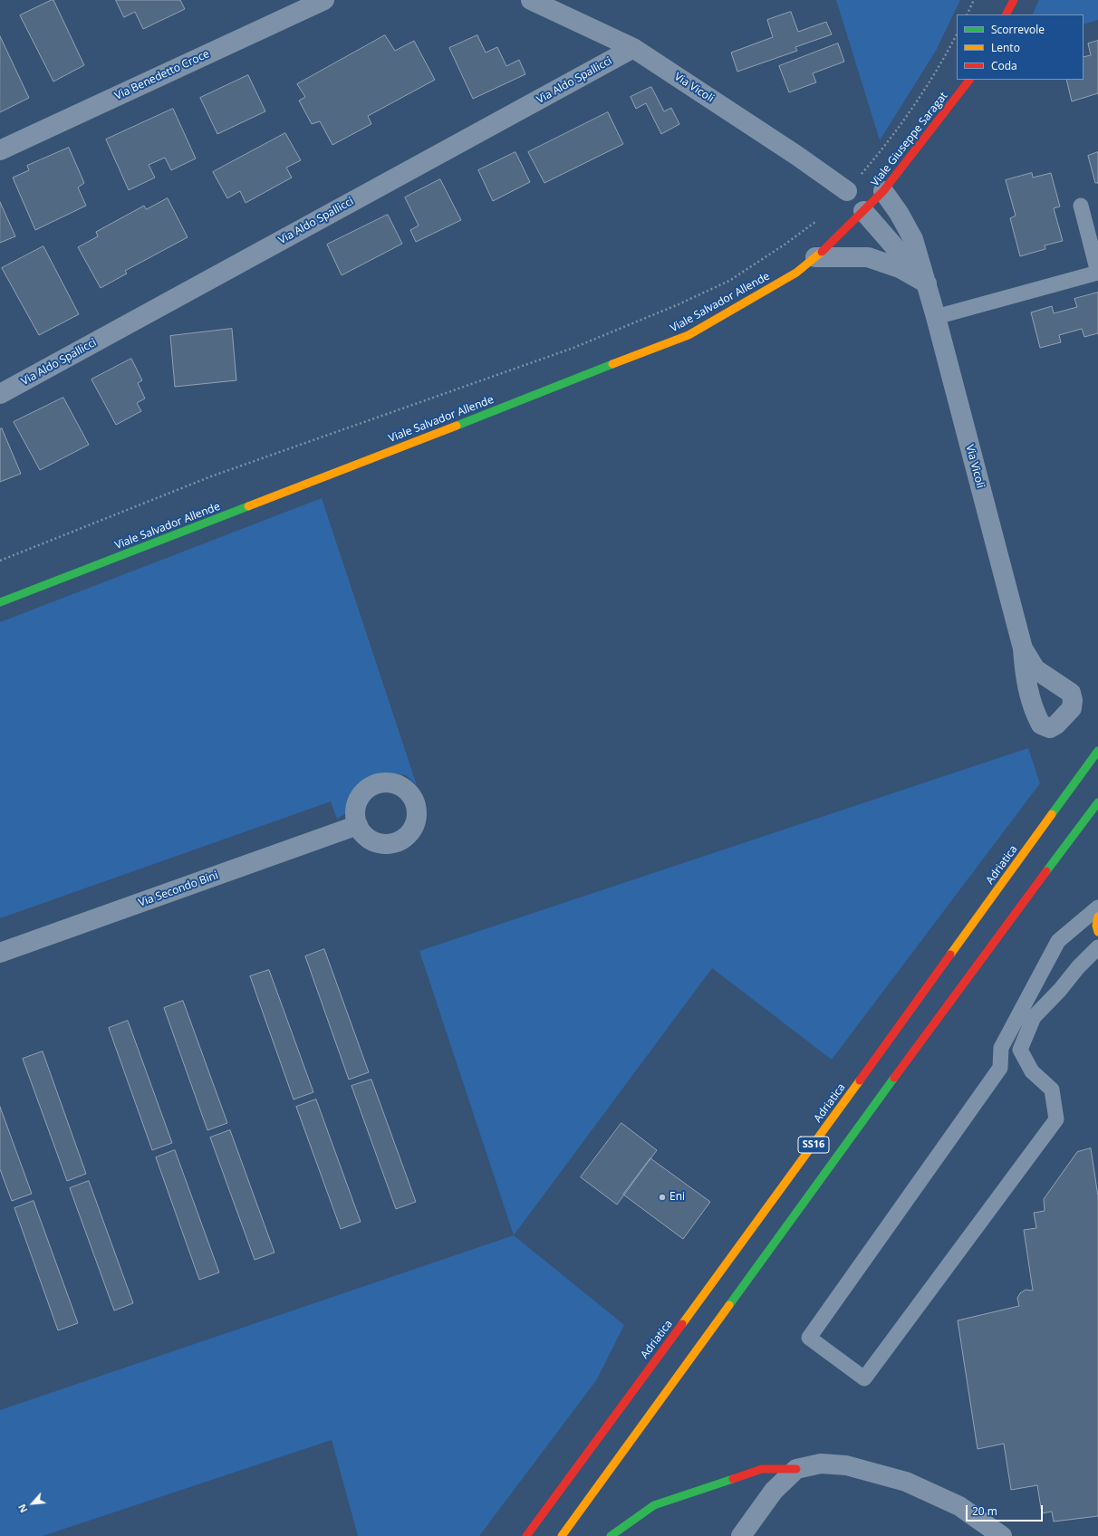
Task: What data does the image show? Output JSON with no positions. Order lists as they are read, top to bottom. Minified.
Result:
{"streets":{"main road":["Viale Giuseppe Saragat","Viale Salvador Allende","Adriatica","SS16"],"street":["Via Benedetto Croce","Via Aldo Spallicci","Via Vicoli","Via Secondo Bini"]},"crossings":[["Via Aldo Spallicci","Via Vicoli"],["Via Vicoli","Viale Giuseppe Saragat"],["Via Vicoli","Viale Salvador Allende"],["Viale Giuseppe Saragat","Viale Salvador Allende"]],"places":["Eni"],"legend":["Scorrevole","Lento","Coda"],"scale_bar":"20 m","north":"bottom left"}
